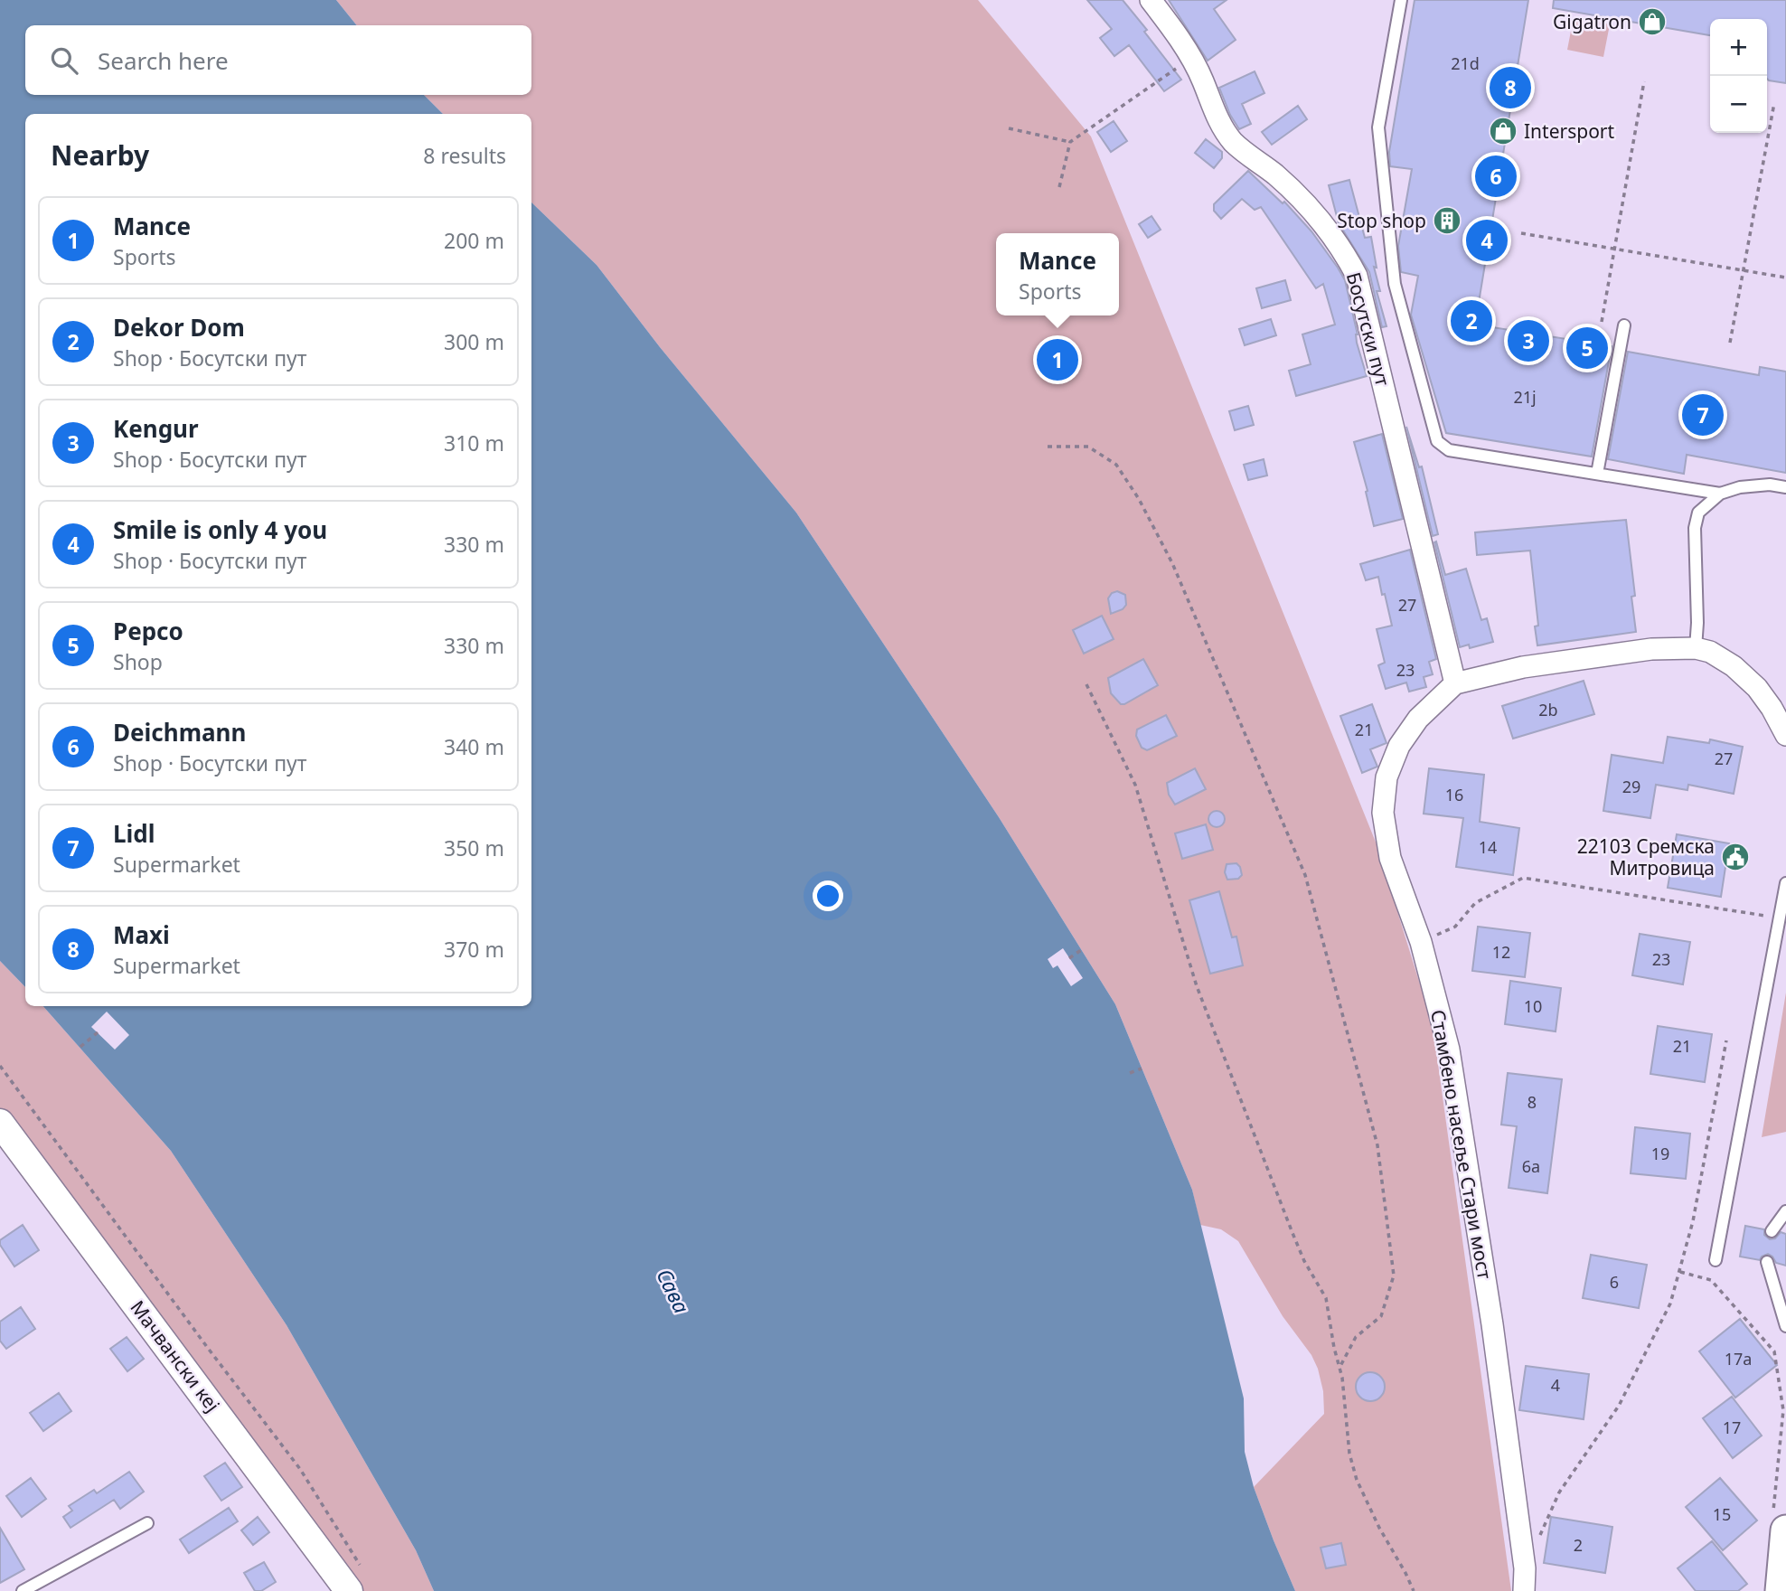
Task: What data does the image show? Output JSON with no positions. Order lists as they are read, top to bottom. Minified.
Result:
{"streets":{"street":["Босутски пут","Стамбено насеље Стари мост","Мачвански кеј"]},"crossings":[["Босутски пут","Стамбено насеље Стари мост"]],"water":["Сава"],"places":{"shop":["Gigatron","Intersport"],"building":["Stop shop"],"public building":["22103 Сремска Митровица"]},"house_numbers":["21d","21j","27","23","2b","21","27","29","16","14","12","23","10","21","8","19","6a","6","17a","4","17","15","2"],"page":{"map_buttons":["+","−"],"search":"Search here","pins":["8","6","4","2","3","5","1","7"],"heading":["Nearby","8 results"],"list":[{"mark":"1","name":"Mance","note":"Sports","value":"200 m"},{"mark":"2","name":"Dekor Dom","note":"Shop · Босутски пут","value":"300 m"},{"mark":"3","name":"Kengur","note":"Shop · Босутски пут","value":"310 m"},{"mark":"4","name":"Smile is only 4 you","note":"Shop · Босутски пут","value":"330 m"},{"mark":"5","name":"Pepco","note":"Shop","value":"330 m"},{"mark":"6","name":"Deichmann","note":"Shop · Босутски пут","value":"340 m"},{"mark":"7","name":"Lidl","note":"Supermarket","value":"350 m"},{"mark":"8","name":"Maxi","note":"Supermarket","value":"370 m"}],"popup":["Mance","Sports"]}}
